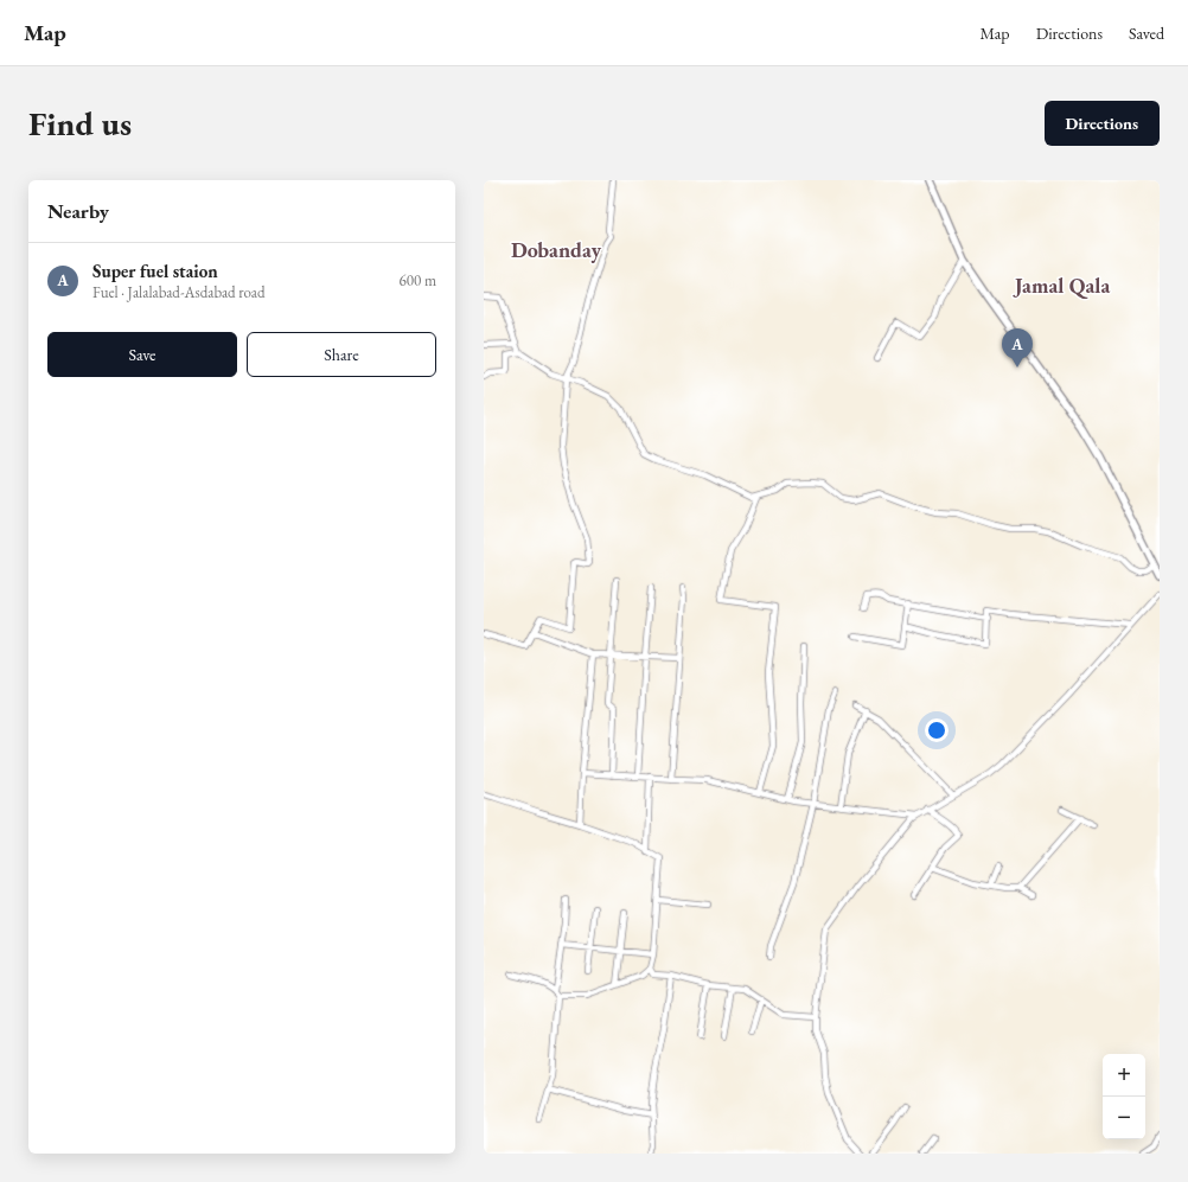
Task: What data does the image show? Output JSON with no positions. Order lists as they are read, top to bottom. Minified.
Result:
{"districts":["Dobanday","Jamal Qala"],"page":{"header":"Map","nav":["Map","Directions","Saved"],"buttons":["Directions",["Save","Share"]],"title":"Find us","heading":"Nearby","list":[{"mark":"A","name":"Super fuel staion","note":"Fuel · Jalalabad-Asdabad road","value":"600 m"}],"pins":"A","map_buttons":["+","−"]}}
